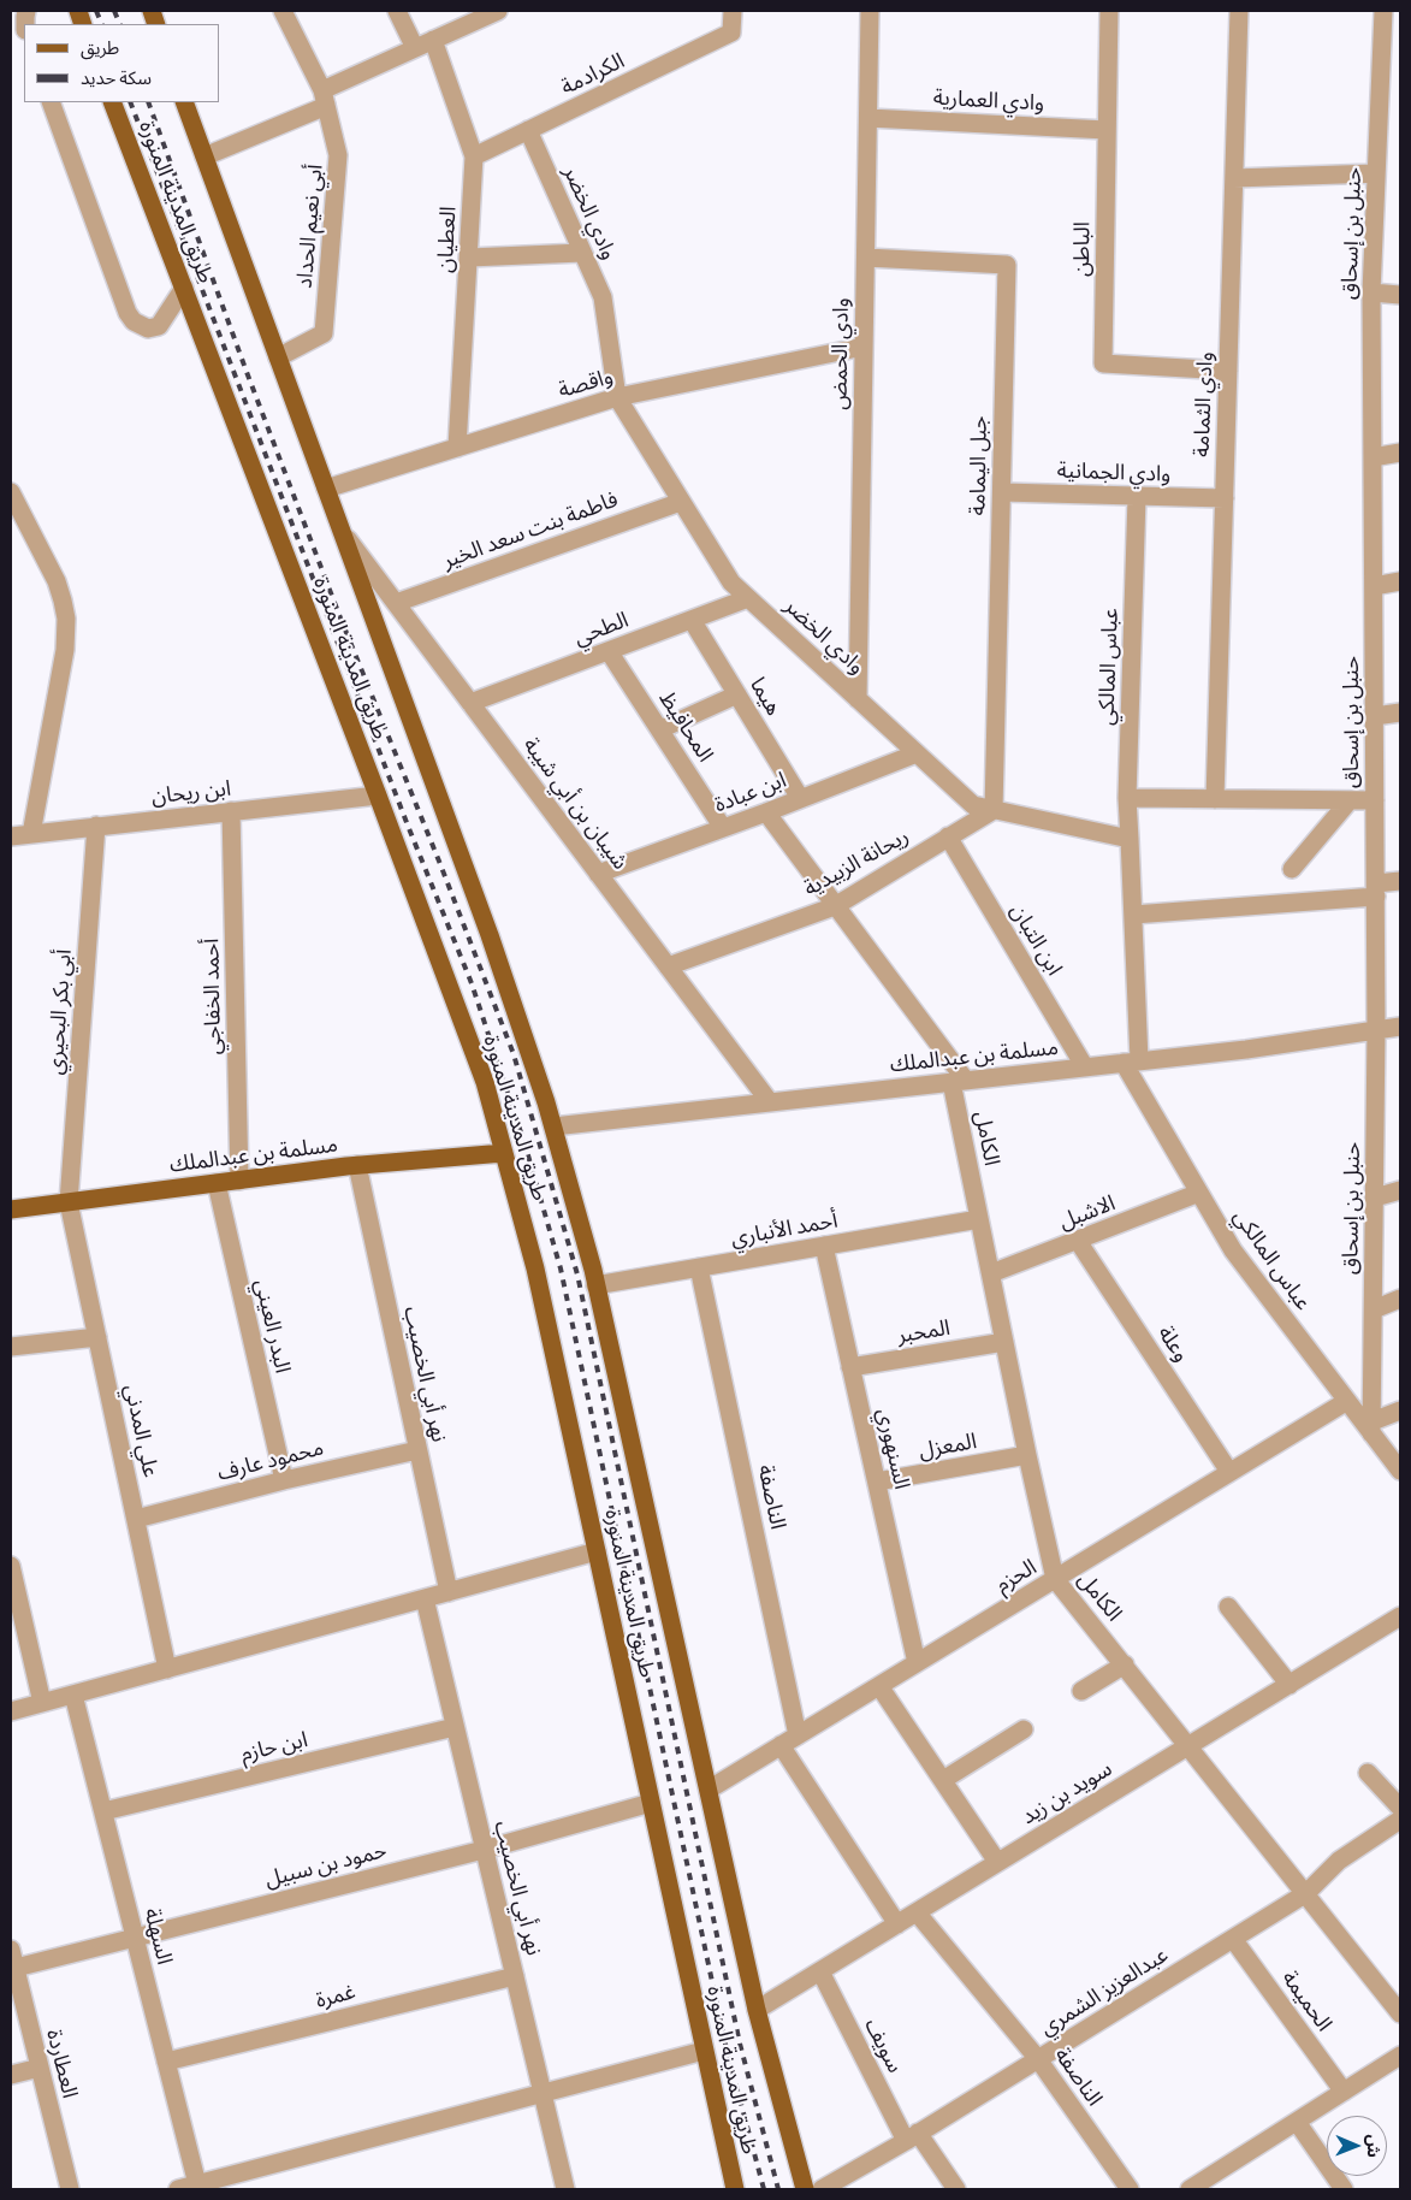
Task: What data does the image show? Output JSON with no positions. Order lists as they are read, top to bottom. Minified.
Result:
{"streets":{"main road":["طريق المدينة المنورة","مسلمة بن عبدالملك"],"street":["الكرادمة","وادي العمارية","وادي الخضر","أبي نعيم الحداد","حنبل بن إسحاق","العطيان","الباطن","وادي الحمض","واقصة","وادي الثمامة","جبل اليمامة","وادي الجمانية","فاطمة بنت سعد الخير","الطحي","عباس المالكي","هيما","المحافيظ","ابن ريحان","ابن عبادة","شيبان بن أبي شيبة","ريحانة الزبيدية","ابن التبان","أحمد الخفاجي","أبي بكر البحيري","الكامل","الاشبل","أحمد الأنباري","البدر العيني","المحبر","وعلة","نهر أبي الخصيب","علي المدني","المعزل","السنهوري","محمود عارف","الناصفة","الحزم","ابن حازم","سويد بن زيد","حمود بن سبيل","السهلة","عبدالعزيز الشمري","غمرة","الحميمة","سويف","العطاردة"]},"crossings":[["الكرادمة","وادي الخضر"],["الكرادمة","العطيان"],["وادي العمارية","الباطن"],["وادي العمارية","وادي الحمض"],["طريق المدينة المنورة","أبي نعيم الحداد"],["طريق المدينة المنورة","واقصة"],["طريق المدينة المنورة","ابن ريحان"],["طريق المدينة المنورة","شيبان بن أبي شيبة"],["طريق المدينة المنورة","مسلمة بن عبدالملك"],["طريق المدينة المنورة","أحمد الأنباري"],["طريق المدينة المنورة","الحزم"],["طريق المدينة المنورة","سويد بن زيد"],["طريق المدينة المنورة","حمود بن سبيل"],["وادي الخضر","وادي الحمض"],["وادي الخضر","واقصة"],["وادي الخضر","جبل اليمامة"],["وادي الخضر","فاطمة بنت سعد الخير"],["وادي الخضر","الطحي"],["وادي الخضر","عباس المالكي"],["وادي الخضر","ابن عبادة"],["وادي الخضر","ريحانة الزبيدية"],["حنبل بن إسحاق","عباس المالكي"],["حنبل بن إسحاق","مسلمة بن عبدالملك"],["العطيان","واقصة"],["الباطن","وادي الثمامة"],["وادي الحمض","واقصة"],["وادي الحمض","جبل اليمامة"],["وادي الثمامة","وادي الجمانية"],["جبل اليمامة","وادي الجمانية"],["جبل اليمامة","ريحانة الزبيدية"],["وادي الجمانية","عباس المالكي"],["فاطمة بنت سعد الخير","شيبان بن أبي شيبة"],["الطحي","هيما"],["الطحي","المحافيظ"],["الطحي","شيبان بن أبي شيبة"],["عباس المالكي","مسلمة بن عبدالملك"],["عباس المالكي","الاشبل"],["عباس المالكي","الحزم"],["هيما","ابن عبادة"],["المحافيظ","ابن عبادة"],["ابن ريحان","أحمد الخفاجي"],["ابن ريحان","أبي بكر البحيري"],["ابن عبادة","شيبان بن أبي شيبة"],["ابن عبادة","الكامل"],["شيبان بن أبي شيبة","ريحانة الزبيدية"],["شيبان بن أبي شيبة","مسلمة بن عبدالملك"],["ريحانة الزبيدية","ابن التبان"],["ريحانة الزبيدية","الكامل"],["ابن التبان","مسلمة بن عبدالملك"],["أحمد الخفاجي","مسلمة بن عبدالملك"],["أبي بكر البحيري","مسلمة بن عبدالملك"],["أبي بكر البحيري","علي المدني"],["مسلمة بن عبدالملك","الكامل"],["مسلمة بن عبدالملك","البدر العيني"],["مسلمة بن عبدالملك","نهر أبي الخصيب"],["مسلمة بن عبدالملك","علي المدني"],["الكامل","الاشبل"],["الكامل","أحمد الأنباري"],["الكامل","المحبر"],["الكامل","المعزل"],["الكامل","الحزم"],["الكامل","سويد بن زيد"],["الكامل","عبدالعزيز الشمري"],["الاشبل","وعلة"],["أحمد الأنباري","السنهوري"],["أحمد الأنباري","الناصفة"],["البدر العيني","محمود عارف"],["المحبر","السنهوري"],["وعلة","الحزم"],["نهر أبي الخصيب","محمود عارف"],["نهر أبي الخصيب","ابن حازم"],["نهر أبي الخصيب","حمود بن سبيل"],["نهر أبي الخصيب","غمرة"],["علي المدني","محمود عارف"],["المعزل","السنهوري"],["السنهوري","الحزم"],["الناصفة","الحزم"],["الناصفة","سويد بن زيد"],["الناصفة","عبدالعزيز الشمري"],["ابن حازم","السهلة"],["سويد بن زيد","سويف"],["حمود بن سبيل","السهلة"],["حمود بن سبيل","العطاردة"],["السهلة","غمرة"],["عبدالعزيز الشمري","الحميمة"],["عبدالعزيز الشمري","سويف"]],"legend":["طريق","سكة حديد"],"north":"right"}
